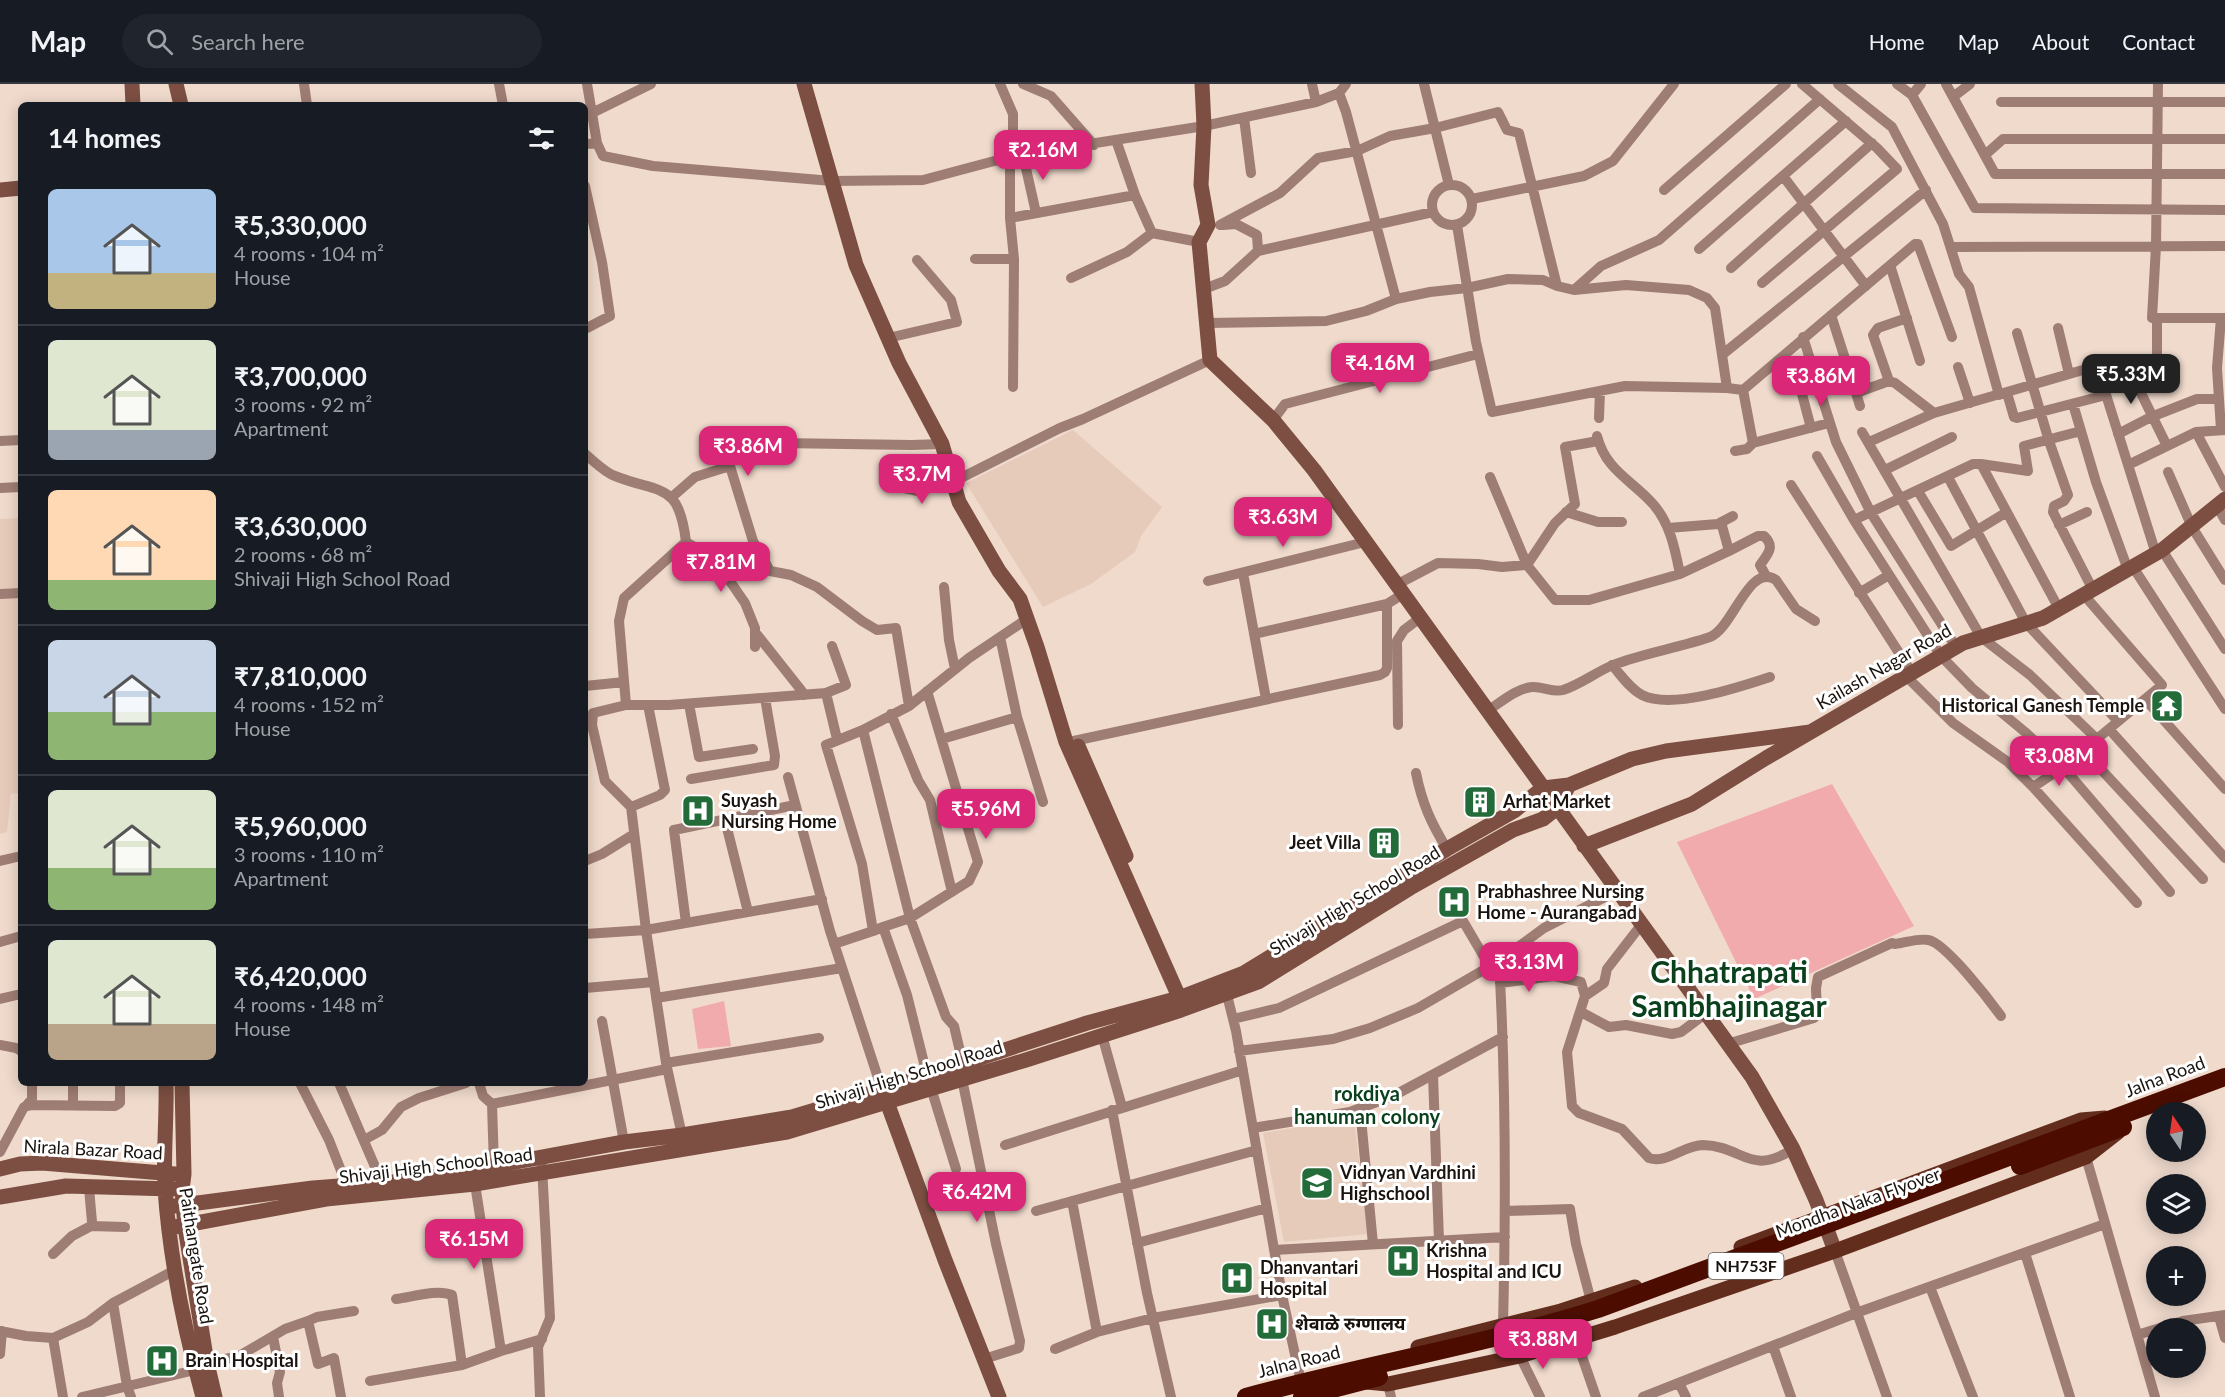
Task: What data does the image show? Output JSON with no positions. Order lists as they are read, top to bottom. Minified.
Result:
{"streets":{"highway":["Jalna Road","Mondha Naka Flyover","NH753F"],"street":["Kailash Nagar Road","Shivaji High School Road","Nirala Bazar Road","Paithangate Road"]},"crossings":[["Shivaji High School Road","Nirala Bazar Road"],["Shivaji High School Road","Paithangate Road"],["Jalna Road","Mondha Naka Flyover"],["Nirala Bazar Road","Paithangate Road"]],"districts":["Chhatrapati Sambhajinagar","rokdiya hanuman colony"],"places":{"temple":["Historical Ganesh Temple"],"building":["Arhat Market","Jeet Villa"],"hospital":["Suyash Nursing Home","Prabhashree Nursing Home - Aurangabad","Krishna Hospital and ICU","Dhanvantari Hospital","शेवाळे रुग्णालय","Brain Hospital"],"school or university":["Vidnyan Vardhini Highschool"]},"north":"top","page":{"header":"Map","search":"Search here","nav":["Home","Map","About","Contact"],"heading":"14 homes","price":["₹2.16M","₹4.16M","₹5.33M","₹3.86M","₹3.86M","₹3.7M","₹3.63M","₹7.81M","₹3.08M","₹5.96M","₹3.13M","₹6.42M","₹6.15M","₹3.88M"],"list":[{"name":"₹5,330,000","note":"4 rooms · 104 m² · House"},{"name":"₹3,700,000","note":"3 rooms · 92 m² · Apartment"},{"name":"₹3,630,000","note":"2 rooms · 68 m² · Shivaji High School Road"},{"name":"₹7,810,000","note":"4 rooms · 152 m² · House"},{"name":"₹5,960,000","note":"3 rooms · 110 m² · Apartment"},{"name":"₹6,420,000","note":"4 rooms · 148 m² · House"}],"map_buttons":["+","−"]}}
